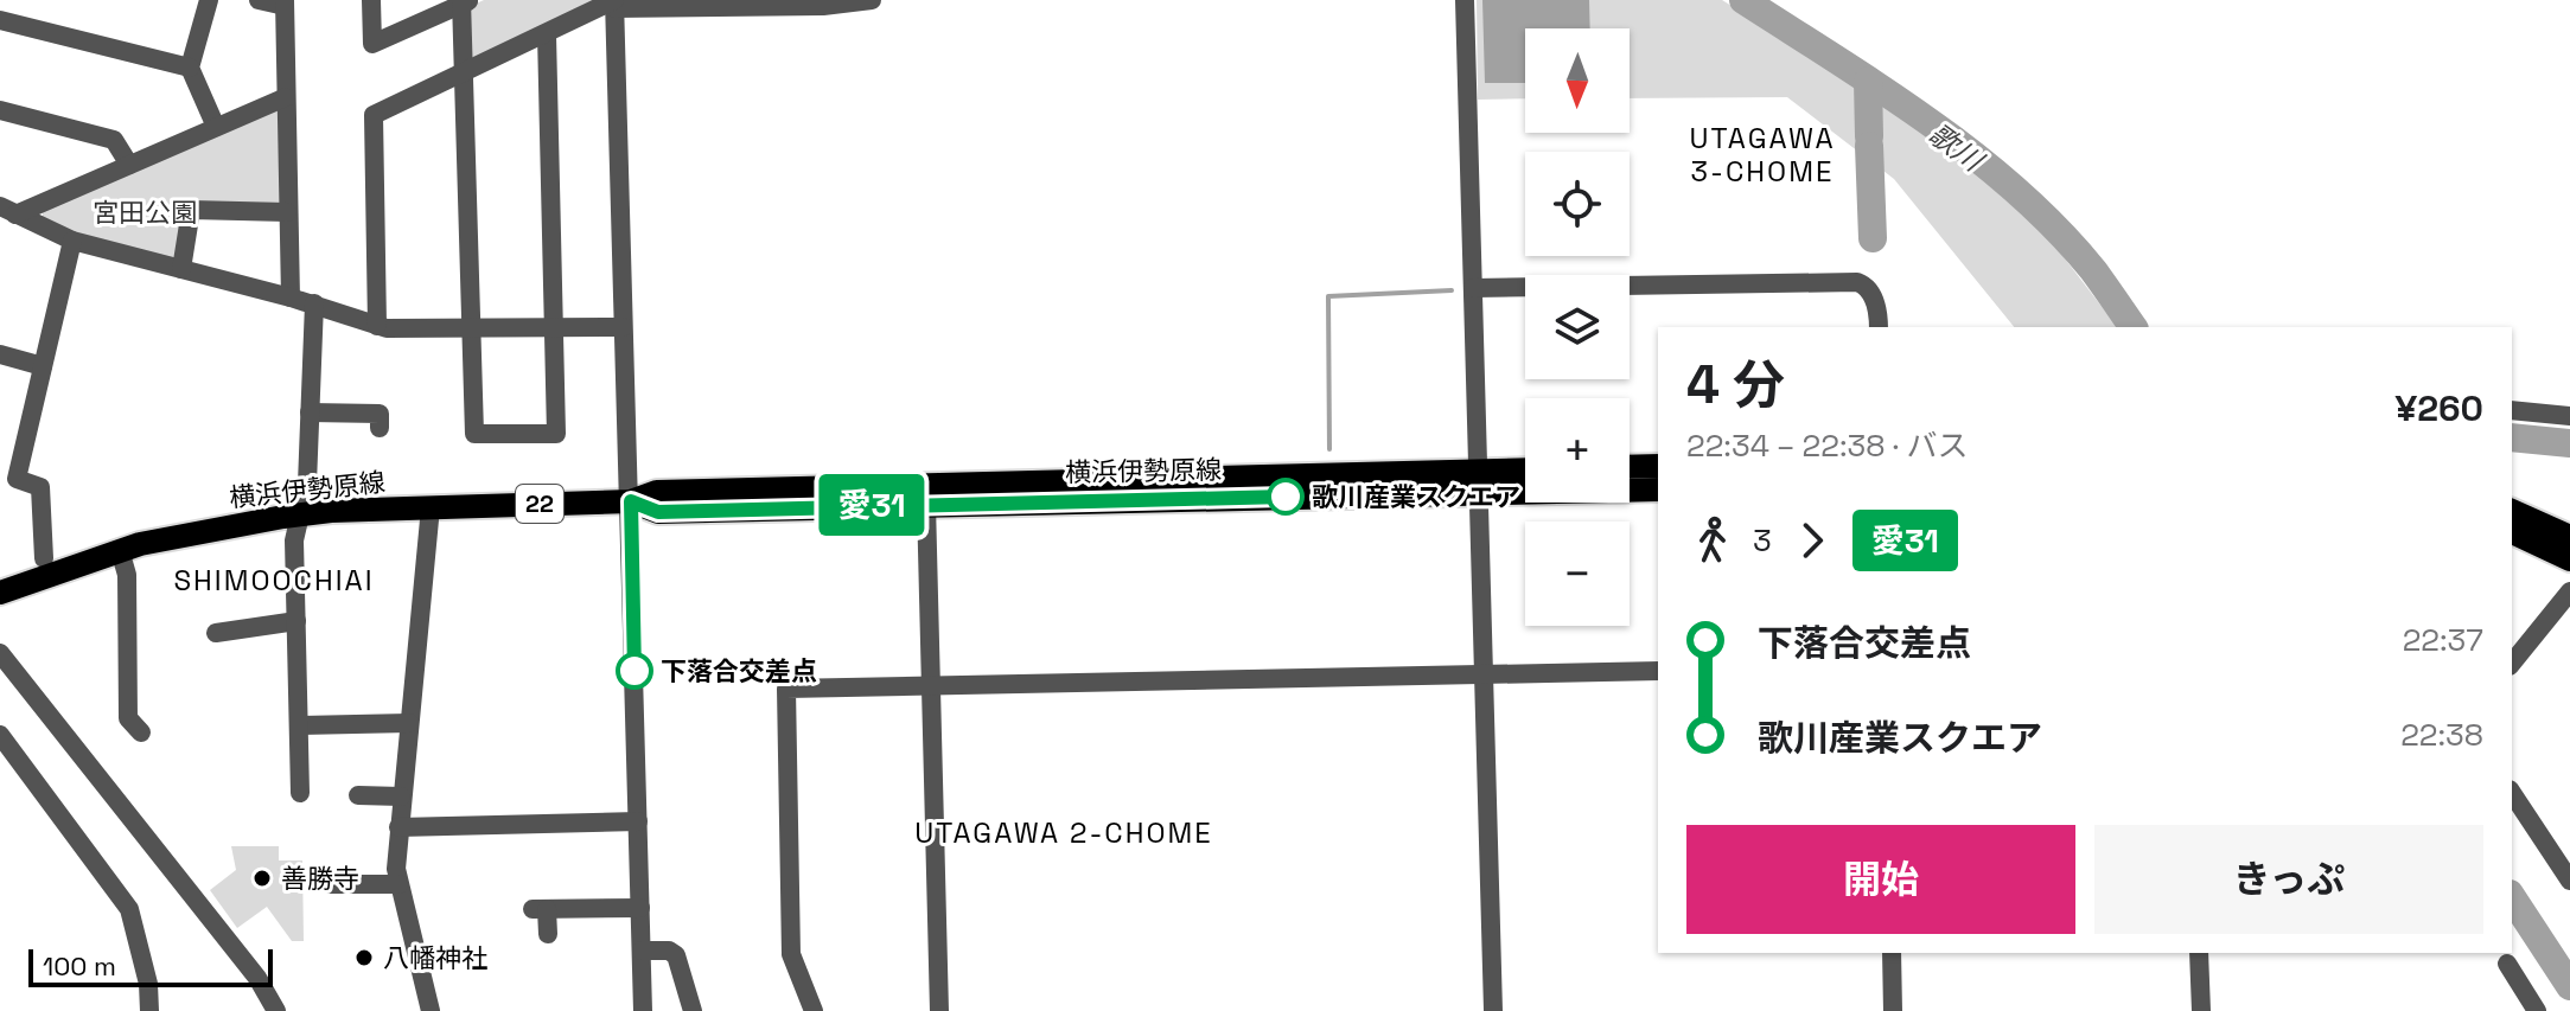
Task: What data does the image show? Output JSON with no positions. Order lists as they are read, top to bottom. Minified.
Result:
{"streets":{"main road":["横浜伊勢原線","22"]},"districts":["UTAGAWA 3-CHOME","SHIMOOCHIAI","UTAGAWA 2-CHOME"],"water":["歌川"],"parks":["宮田公園"],"places":["歌川産業スクエア","下落合交差点","善勝寺","八幡神社"],"lines":["bus line 愛31"],"scale_bar":"100 m","north":"bottom","page":{"on_map":"愛31","map_buttons":["+","−"],"heading":["4 分","22:34 – 22:38 · バス","¥260"],"legs":["3","愛31"],"list":[{"name":"下落合交差点","value":"22:37"},{"name":"歌川産業スクエア","value":"22:38"}],"buttons":["開始","きっぷ"],"scale":"100 m"}}
